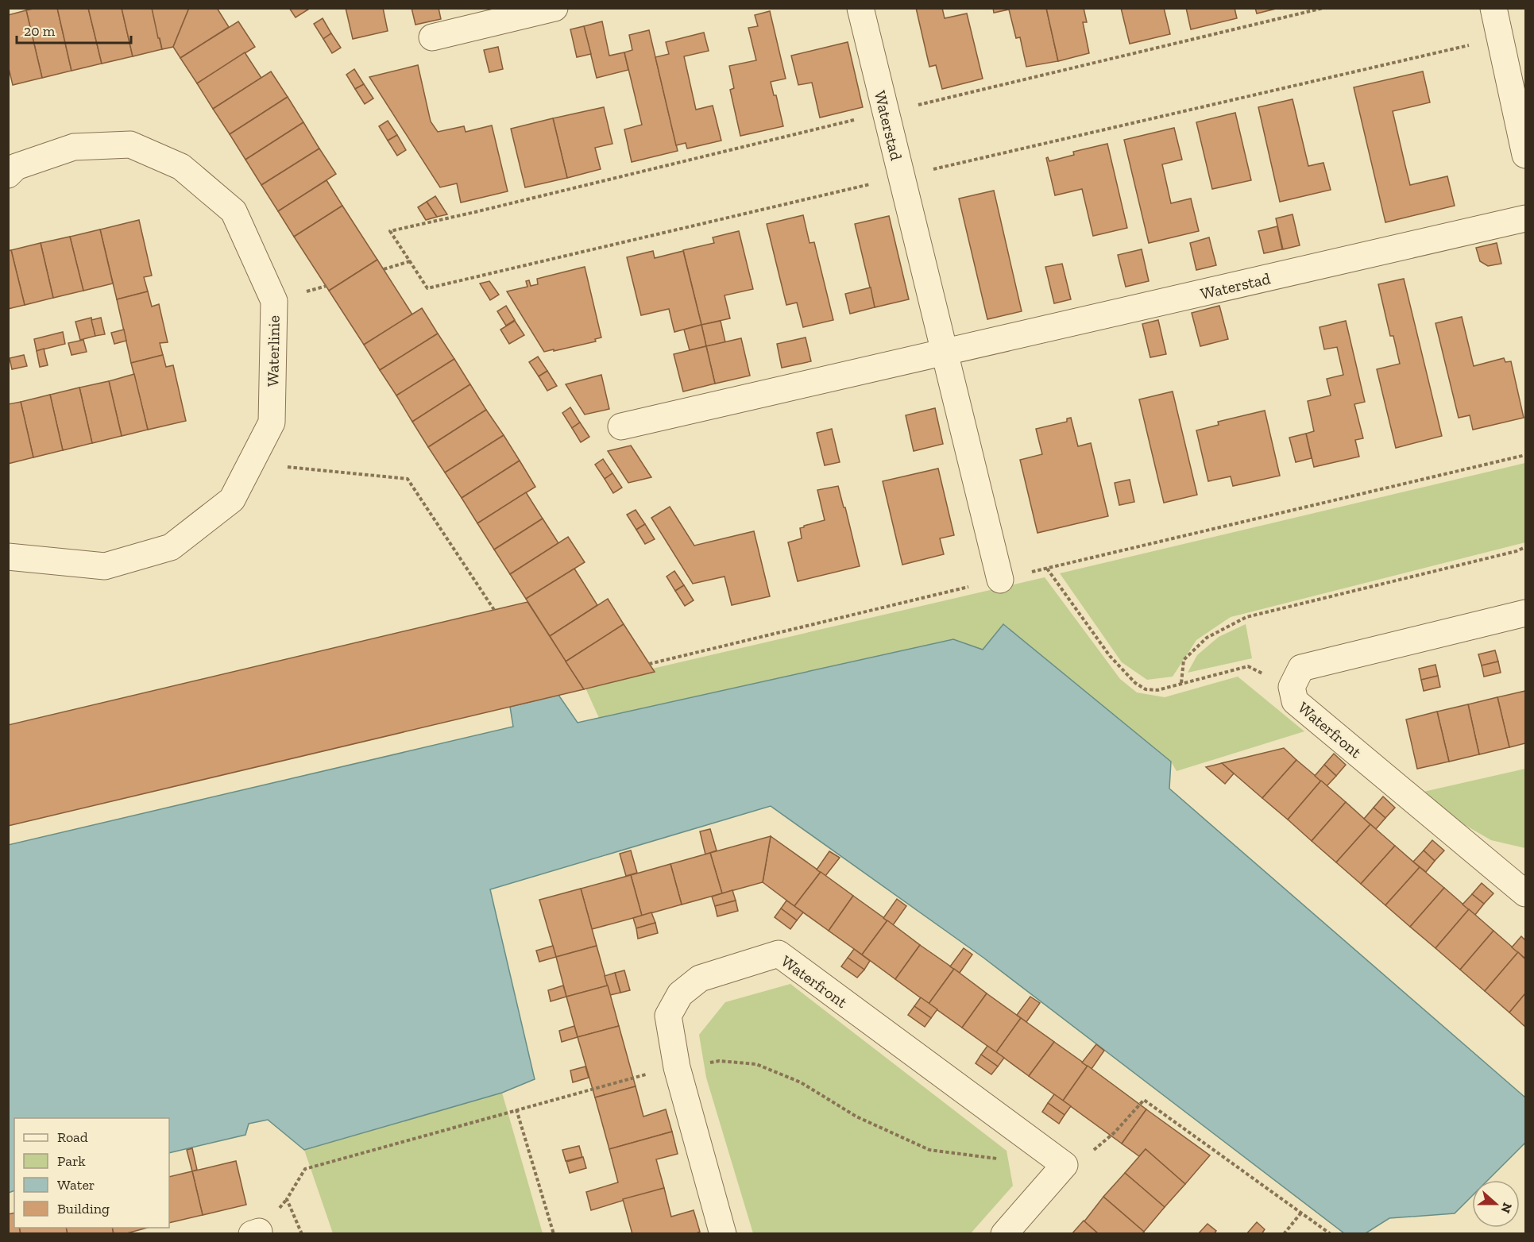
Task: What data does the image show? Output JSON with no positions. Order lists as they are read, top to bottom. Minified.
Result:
{"streets":{"street":["Waterstad","Waterlinie","Waterfront"]},"legend":["Road","Park","Water","Building"],"scale_bar":"20 m","north":"right"}
